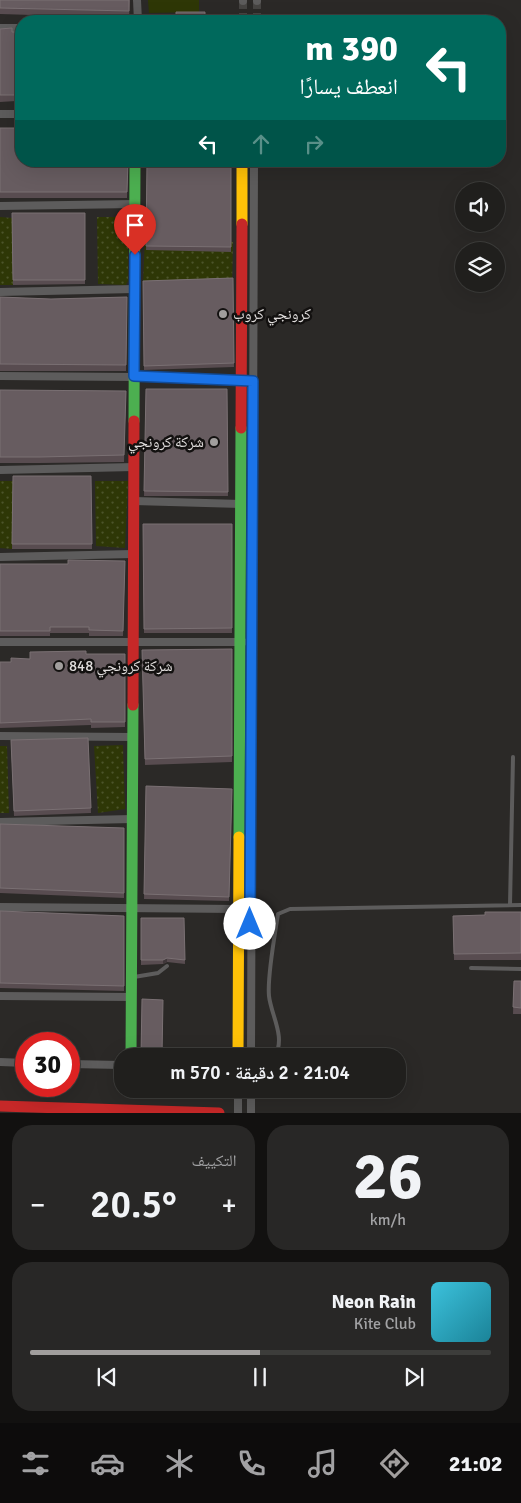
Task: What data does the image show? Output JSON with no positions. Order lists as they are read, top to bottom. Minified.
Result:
{"places":["كرونجي كروب","شركة كرونجي","شركة كرونجي 848"],"page":{"turn":["390 m","انعطف يسارًا"],"limit":"30","trip":"21:04 · 2 دقيقة · 570 m","tile":[["26","km/h"],"التكييف"],"heat":["−","20.5°","+"],"song":["Neon Rain","Kite Club"],"tabs":"21:02"}}
